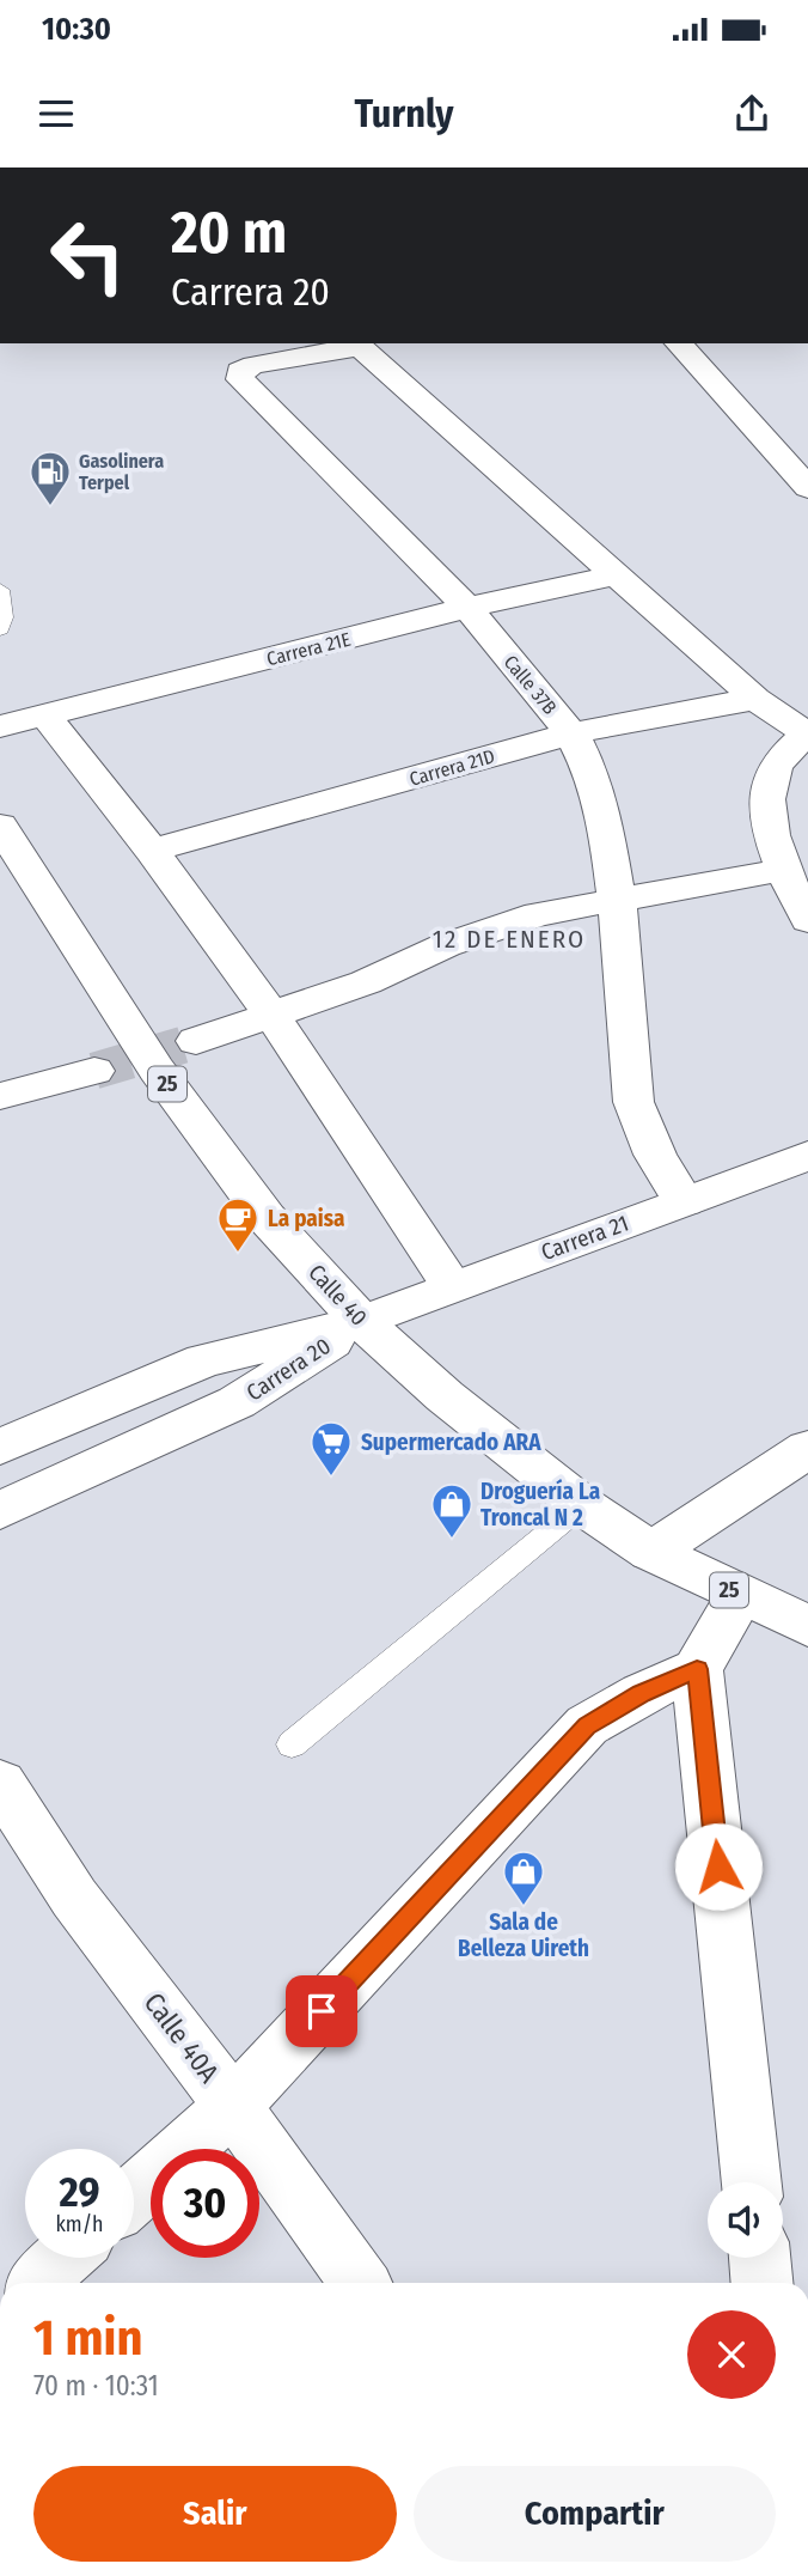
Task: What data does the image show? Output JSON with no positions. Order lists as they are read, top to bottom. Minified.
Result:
{"streets":{"main road":["Carrera 21E","Calle 37B","Carrera 21D","25","Carrera 21","Calle 40","Carrera 20","Calle 40A"]},"crossings":[["Carrera 21E","Calle 37B"],["Calle 37B","Carrera 21D"],["Calle 37B","Carrera 21"],["Carrera 21","Calle 40"],["Carrera 21","Carrera 20"],["Calle 40","Carrera 20"]],"districts":["12 DE ENERO"],"places":{"fuel station":["Gasolinera Terpel"],"cafe":["La paisa"],"supermarket":["Supermercado ARA"],"shop":["Droguería La Troncal N 2","Sala de Belleza Uireth"]},"page":{"status":"10:30","header":"Turnly","turn":["20 m","Carrera 20"],"speed":"29 km/h","limit":"30","heading":["1 min","70 m · 10:31"],"buttons":["Salir","Compartir"]}}
